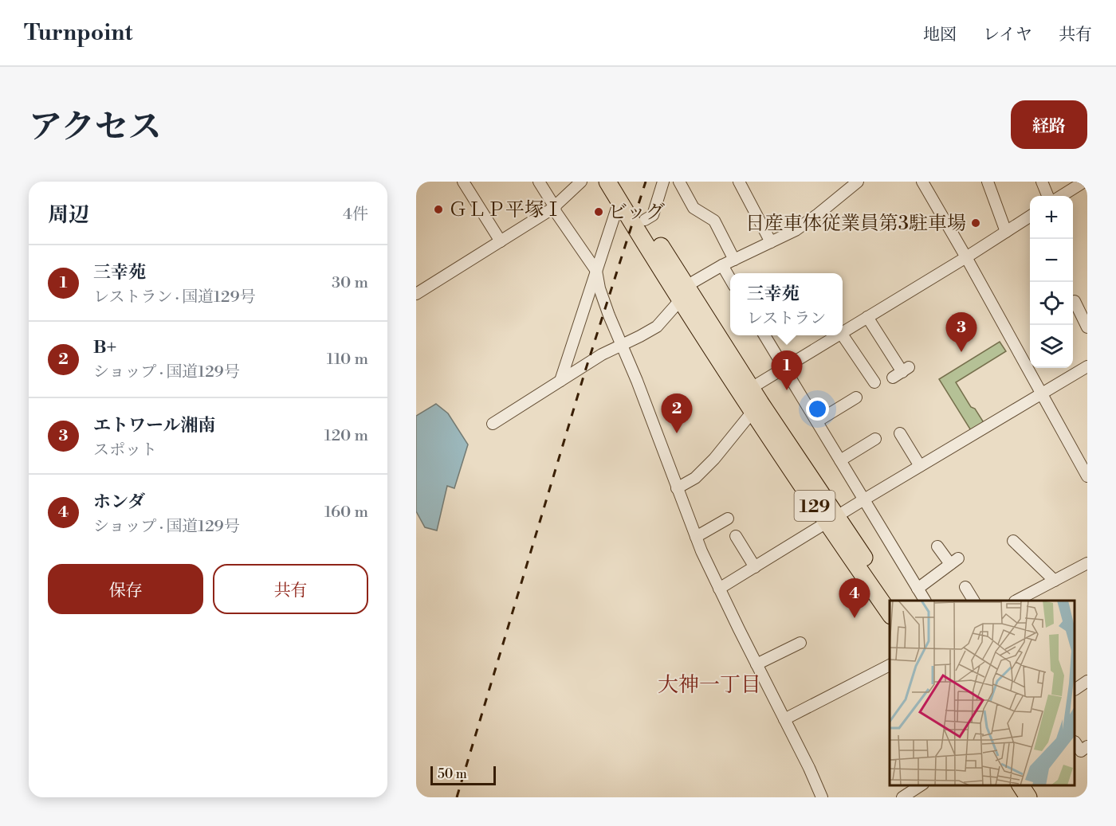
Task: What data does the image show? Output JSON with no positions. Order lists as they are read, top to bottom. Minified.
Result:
{"streets":{"highway":["129"]},"districts":["大神一丁目"],"places":["ＧＬＰ平塚Ⅰ","ビッグ","日産車体従業員第3駐車場"],"scale_bar":"50 m","page":{"header":"Turnpoint","nav":["地図","レイヤ","共有"],"title":"アクセス","buttons":["経路",["保存","共有"]],"heading":["周辺","4件"],"map_buttons":["+","−"],"list":[{"mark":"1","name":"三幸苑","note":"レストラン · 国道129号","value":"30 m"},{"mark":"2","name":"B+","note":"ショップ · 国道129号","value":"110 m"},{"mark":"3","name":"エトワール湘南","note":"スポット","value":"120 m"},{"mark":"4","name":"ホンダ","note":"ショップ · 国道129号","value":"160 m"}],"popup":["三幸苑","レストラン"],"pins":["3","1","2","4"],"scale":"50 m"}}
